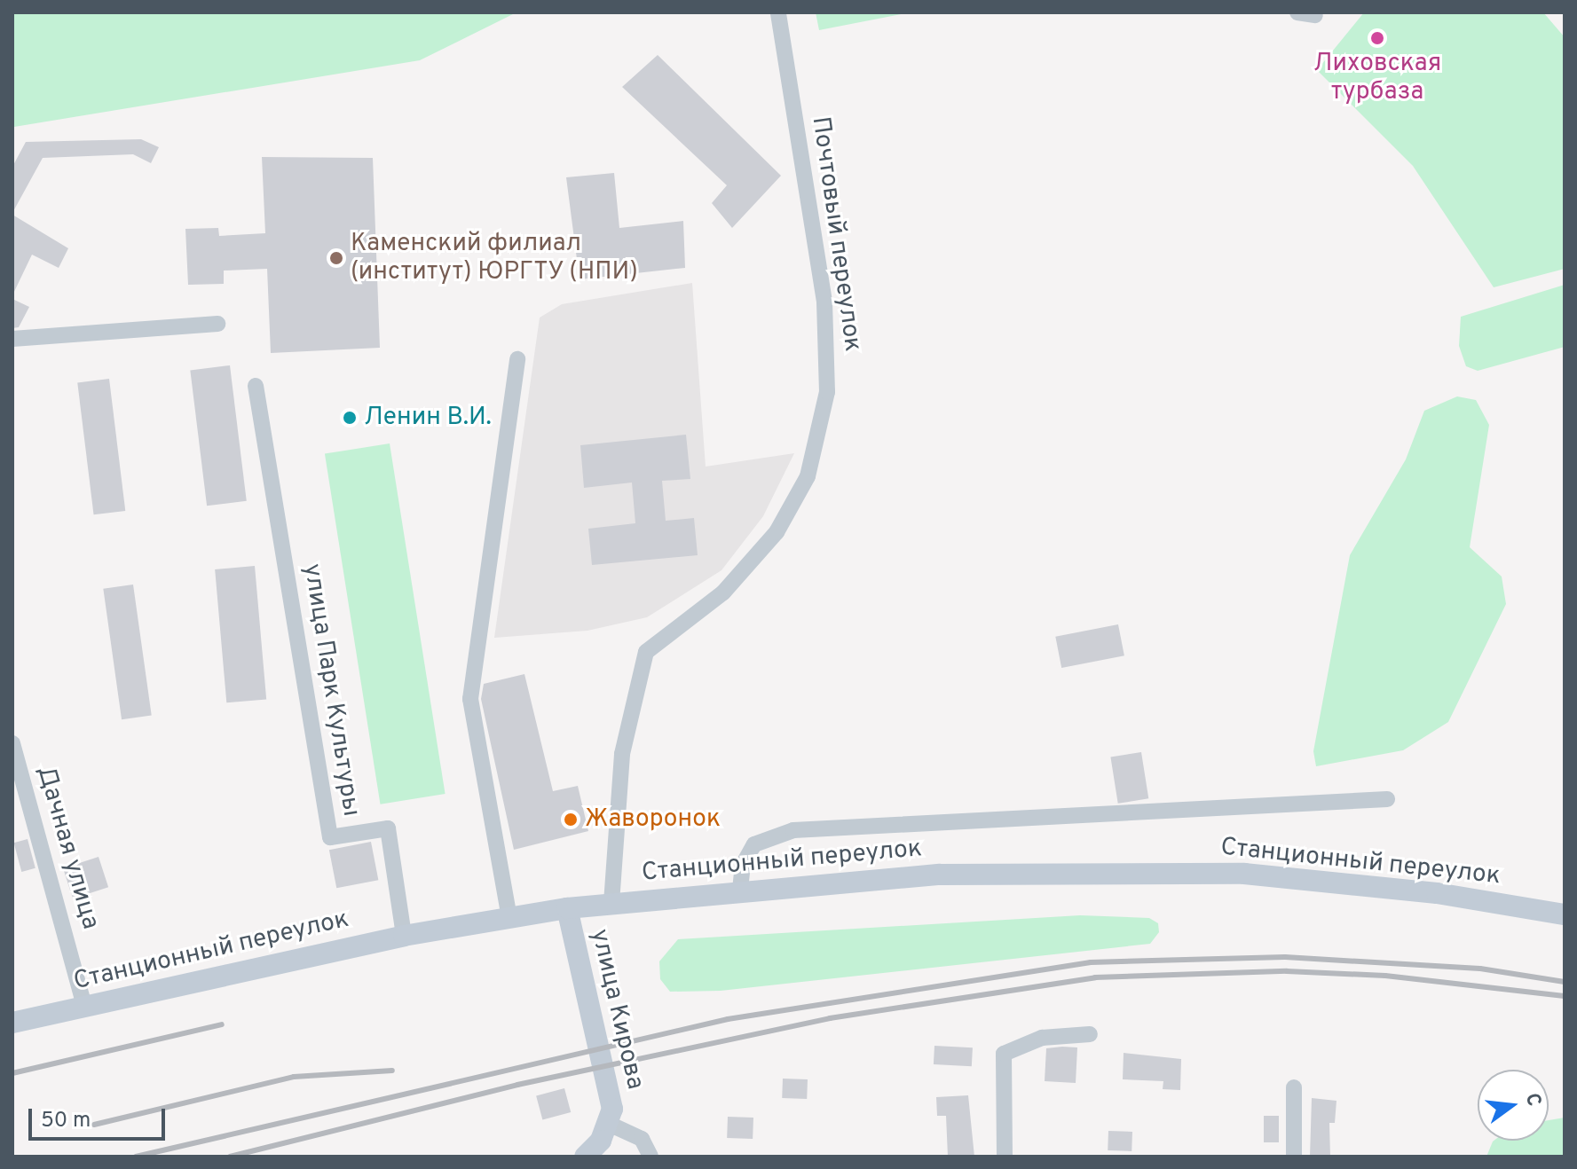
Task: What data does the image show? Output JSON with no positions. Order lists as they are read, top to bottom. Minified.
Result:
{"streets":{"main road":["Станционный переулок","улица Кирова"],"street":["Почтовый переулок","улица Парк Культуры","Дачная улица"]},"crossings":[["Почтовый переулок","Станционный переулок"],["улица Парк Культуры","Станционный переулок"],["Дачная улица","Станционный переулок"],["Станционный переулок","улица Кирова"]],"places":["Лиховская турбаза","Каменский филиал (институт) ЮРГТУ (НПИ)","Ленин В.И.","Жаворонок"],"scale_bar":"50 m","north":"right"}
